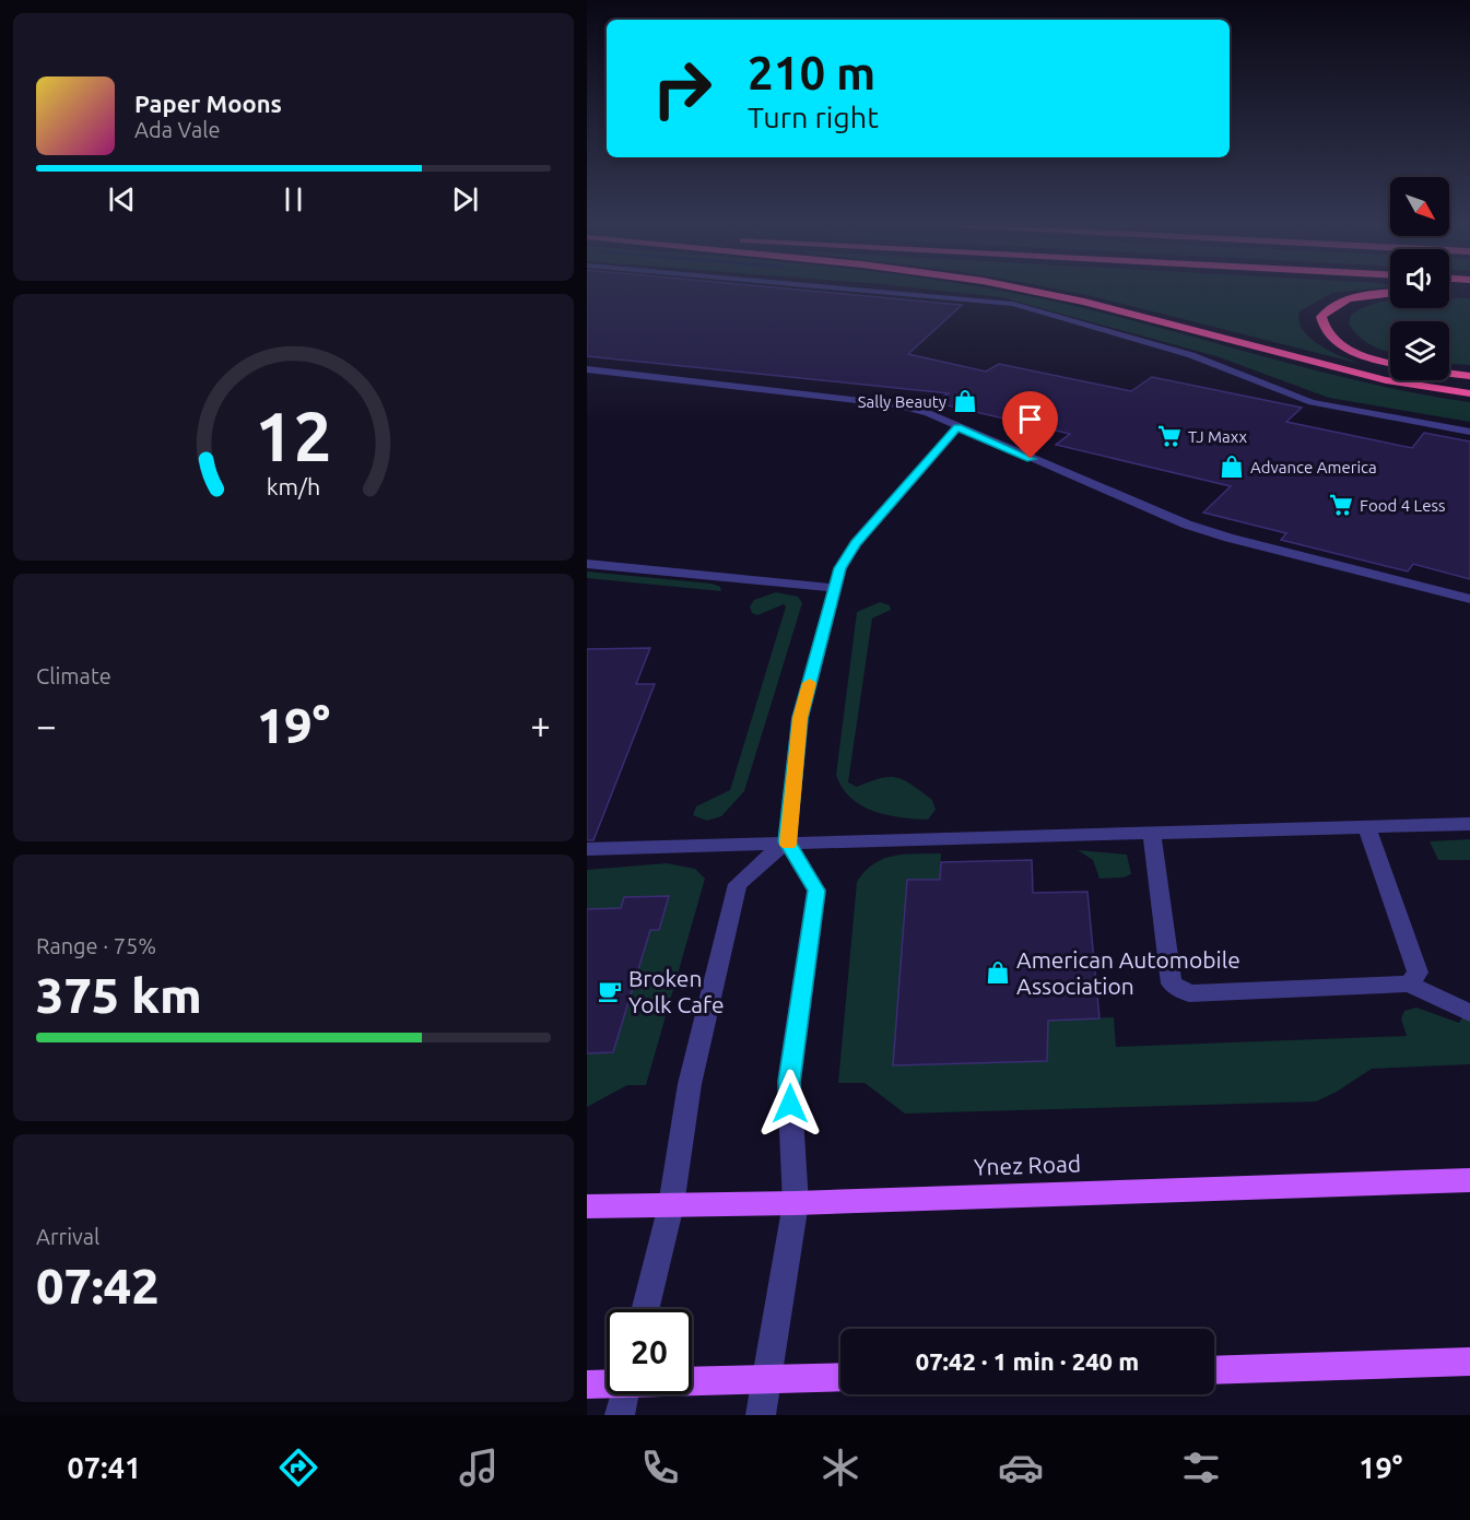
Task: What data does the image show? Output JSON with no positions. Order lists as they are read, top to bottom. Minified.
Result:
{"streets":{"main road":["Ynez Road"]},"places":{"shop":["Sally Beauty","Advance America","American Automobile Association"],"supermarket":["TJ Maxx","Food 4 Less"],"cafe":["Broken Yolk Cafe"]},"north":"bottom right","page":{"turn":["210 m","Turn right"],"song":["Paper Moons","Ada Vale"],"tile":["Climate",["Range · 75%","375 km"],["Arrival","07:42"]],"heat":["−","19°","+"],"limit":"20","trip":"07:42 · 1 min · 240 m","tabs":["07:41","19°"],"gauge":["12","km/h"]}}
